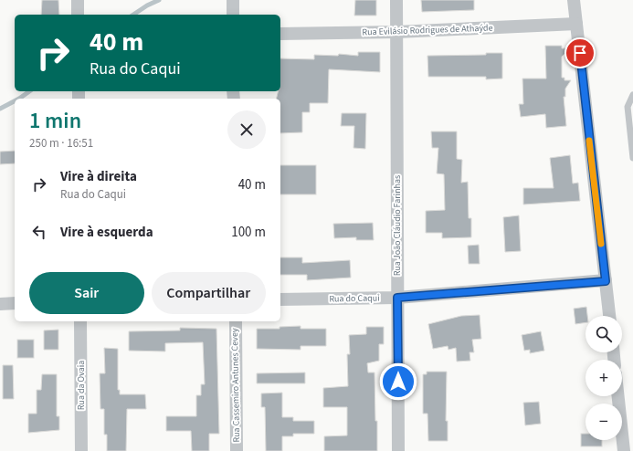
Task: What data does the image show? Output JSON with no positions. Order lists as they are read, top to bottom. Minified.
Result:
{"streets":{"street":["Rua Evilásio Rodrigues de Athaýde","Rua João Cláudio Farinhas","Rua do Caqui","Rua da Ovaia","Rua Cassemiro Antunes Cevey"]},"crossings":[["Rua Evilásio Rodrigues de Athaýde","Rua João Cláudio Farinhas"],["Rua João Cláudio Farinhas","Rua do Caqui"]],"page":{"turn":["40 m","Rua do Caqui"],"heading":["1 min","250 m · 16:51"],"list":[{"name":"Vire à direita","note":"Rua do Caqui","value":"40 m"},{"name":"Vire à esquerda","value":"100 m"}],"buttons":["Sair","Compartilhar"],"map_buttons":["+","−"]}}
